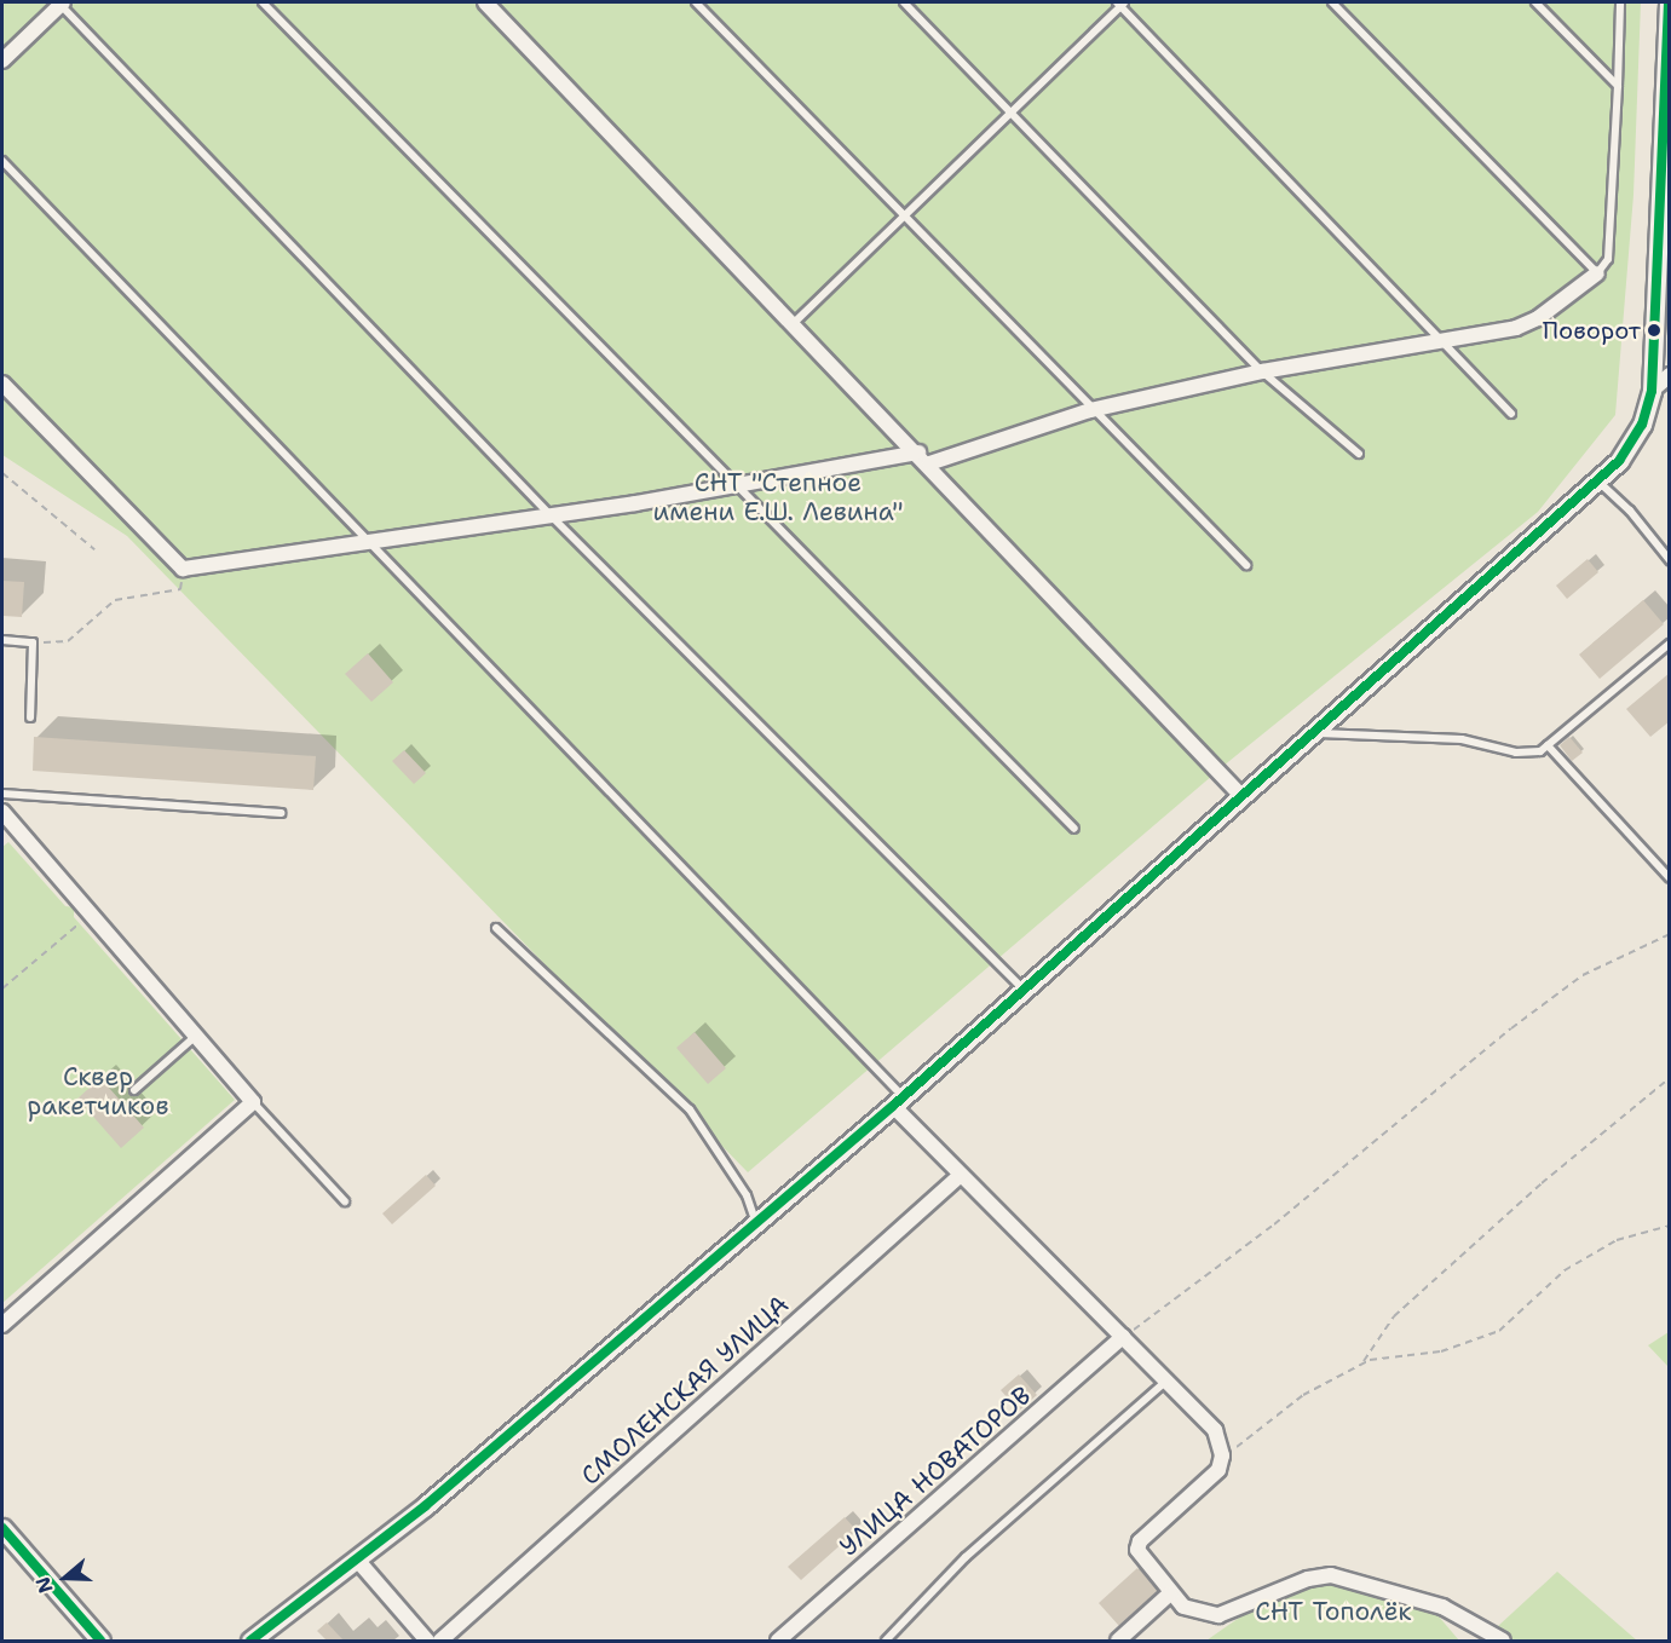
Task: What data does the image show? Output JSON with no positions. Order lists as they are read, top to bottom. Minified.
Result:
{"streets":{"street":["СМОЛЕНСКАЯ УЛИЦА","УЛИЦА НОВАТОРОВ"]},"parks":["СНТ \"Степное имени Е.Ш. Левина\"","Сквер ракетчиков","СНТ Тополёк"],"places":["Поворот"],"north":"left"}
